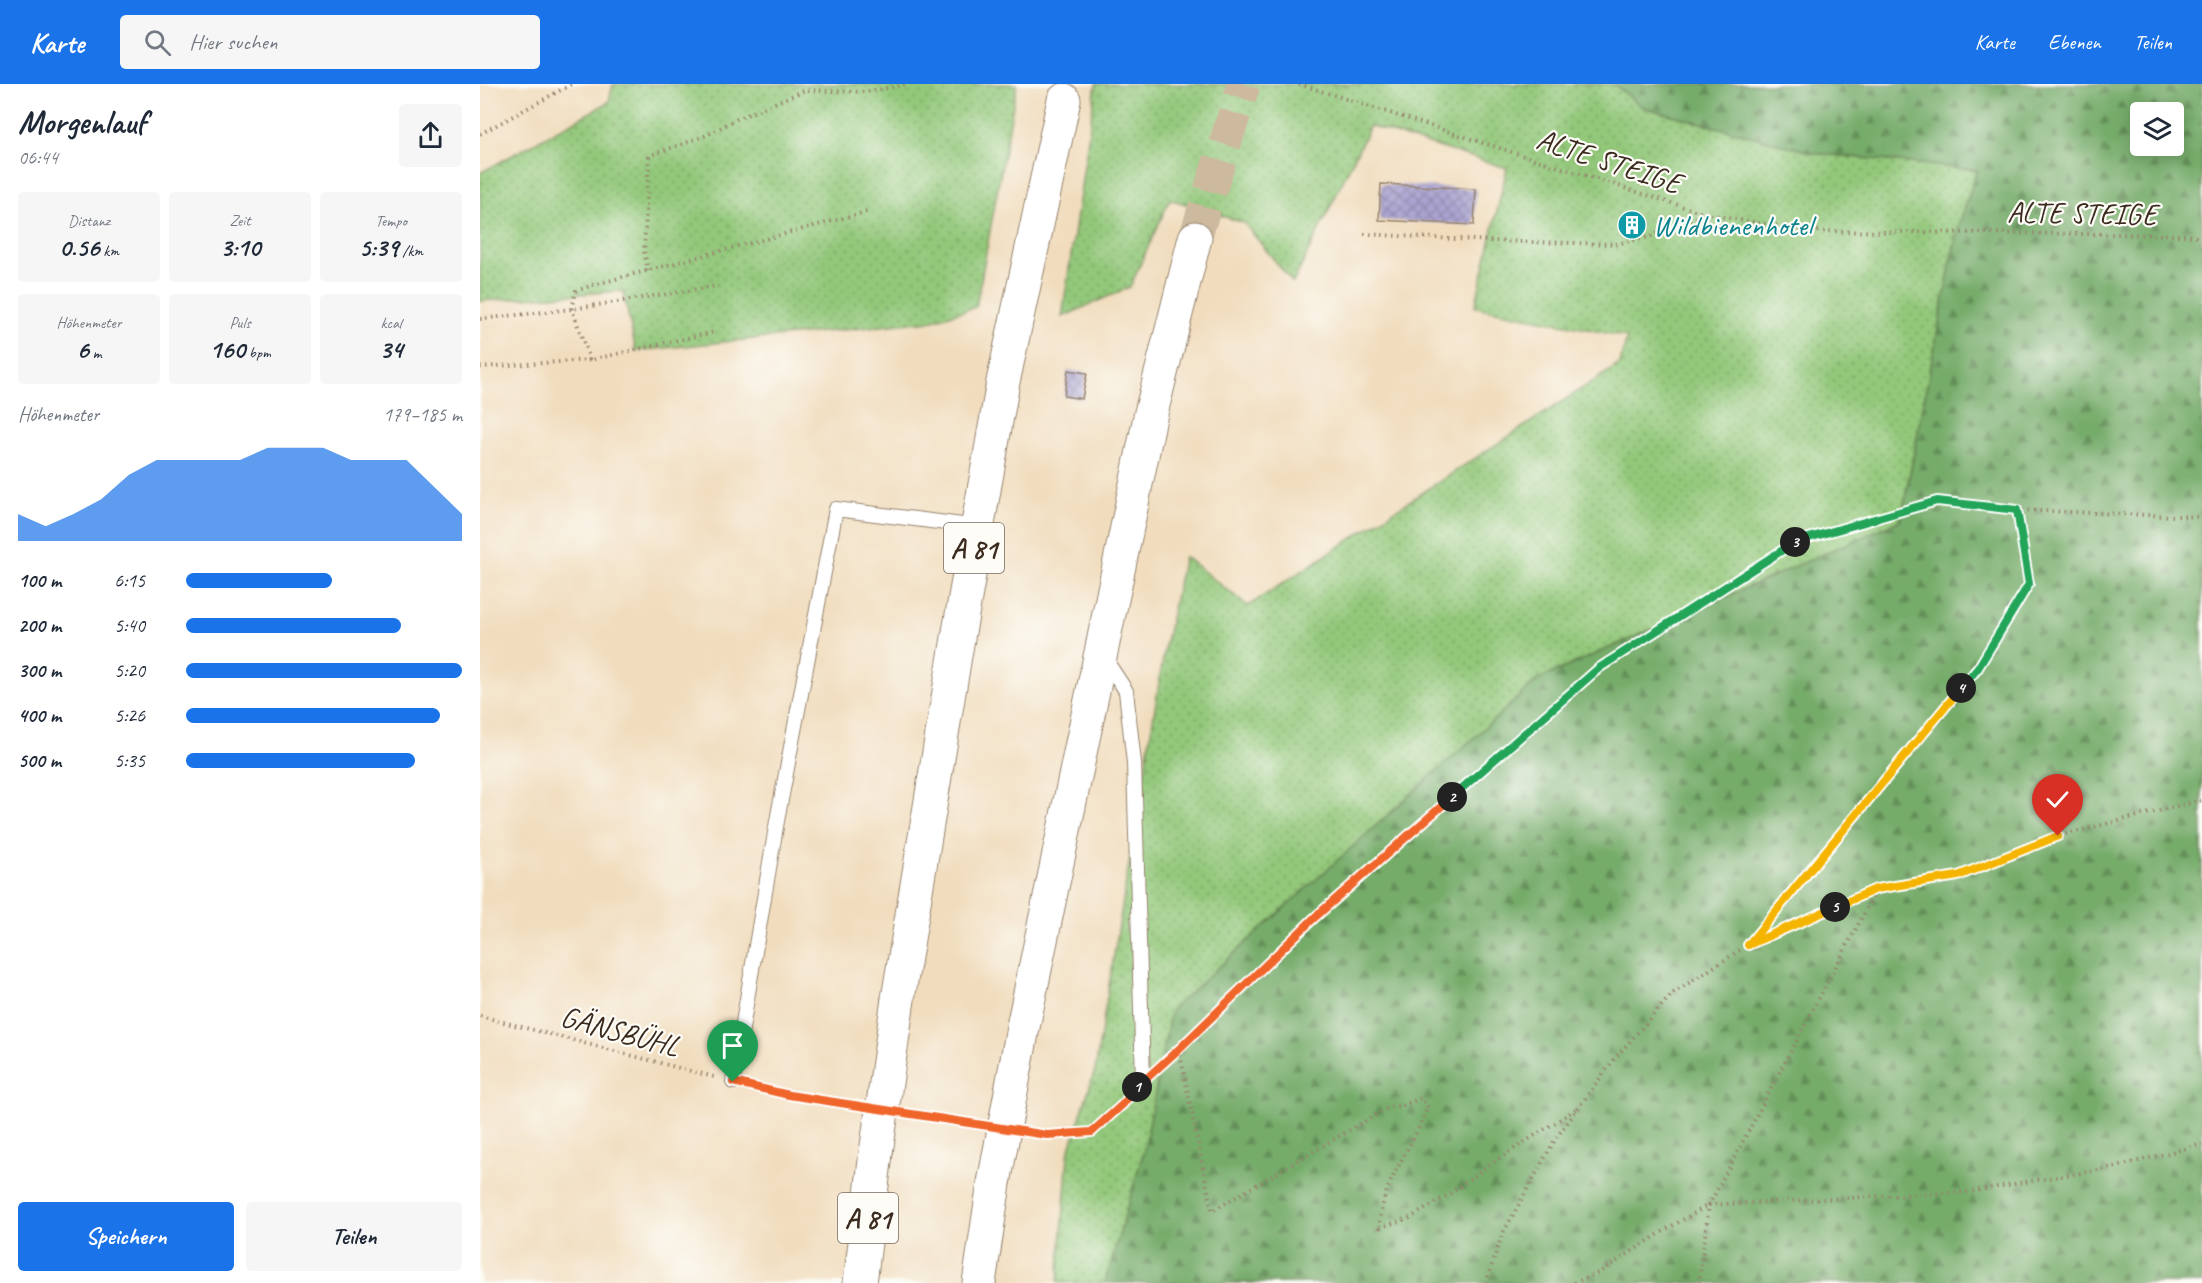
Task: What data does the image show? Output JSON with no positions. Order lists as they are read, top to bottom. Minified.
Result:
{"streets":{"highway":["A 81"],"path":["ALTE STEIGE","GÄNSBÜHL"]},"places":{"building":["Wildbienenhotel"]},"page":{"header":"Karte","search":"Hier suchen","nav":["Karte","Ebenen","Teilen"],"heading":["Morgenlauf","06:44"],"stats":[["Distanz","0.56 km"],["Zeit","3:10"],["Tempo","5:39 /km"],["Höhenmeter","6 m"],["Puls","160 bpm"],["kcal","34"]],"chart":["Höhenmeter","179–185 m"],"pins":["3","4","2","5","1"],"list":[{"name":"100 m","note":"6:15"},{"name":"200 m","note":"5:40"},{"name":"300 m","note":"5:20"},{"name":"400 m","note":"5:26"},{"name":"500 m","note":"5:35"}],"buttons":["Speichern","Teilen"]}}
